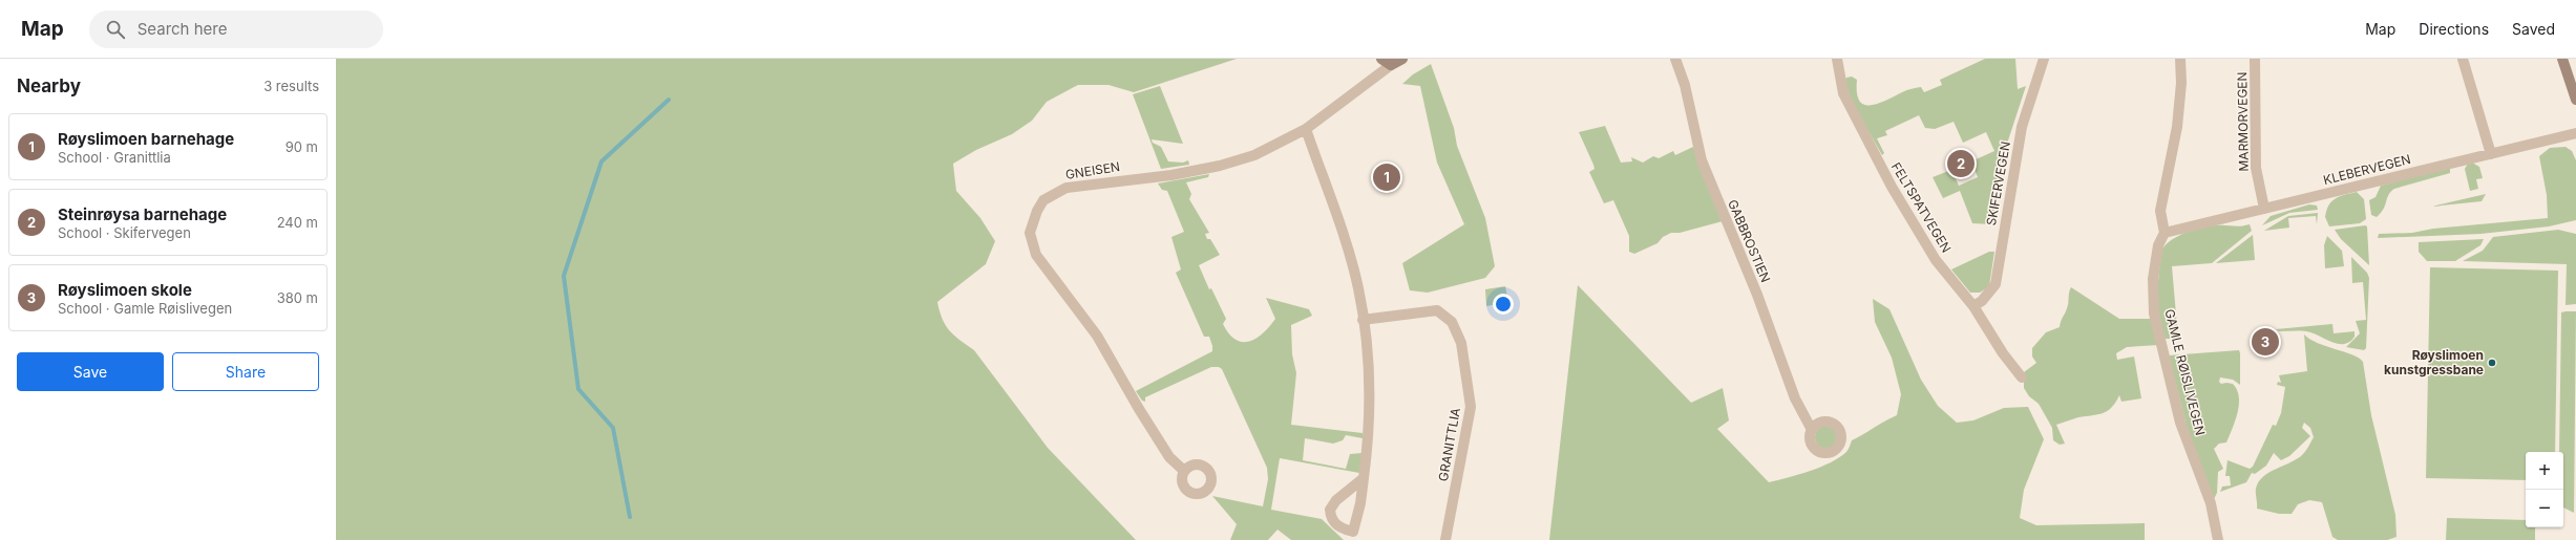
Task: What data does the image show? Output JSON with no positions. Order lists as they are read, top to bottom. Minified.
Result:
{"streets":{"street":["MARMORVEGEN","KLEBERVEGEN","GNEISEN","SKIFERVEGEN","FELTSPATVEGEN","GABBROSTIEN","GAMLE RØISLIVEGEN","GRANITTLIA"]},"crossings":[["MARMORVEGEN","KLEBERVEGEN"],["KLEBERVEGEN","GAMLE RØISLIVEGEN"],["SKIFERVEGEN","FELTSPATVEGEN"]],"places":["Røyslimoen kunstgressbane"],"page":{"header":"Map","search":"Search here","nav":["Map","Directions","Saved"],"heading":["Nearby","3 results"],"list":[{"mark":"1","name":"Røyslimoen barnehage","note":"School · Granittlia","value":"90 m"},{"mark":"2","name":"Steinrøysa barnehage","note":"School · Skifervegen","value":"240 m"},{"mark":"3","name":"Røyslimoen skole","note":"School · Gamle Røislivegen","value":"380 m"}],"pins":["2","1","3"],"buttons":["Save","Share"],"map_buttons":["+","−"]}}
